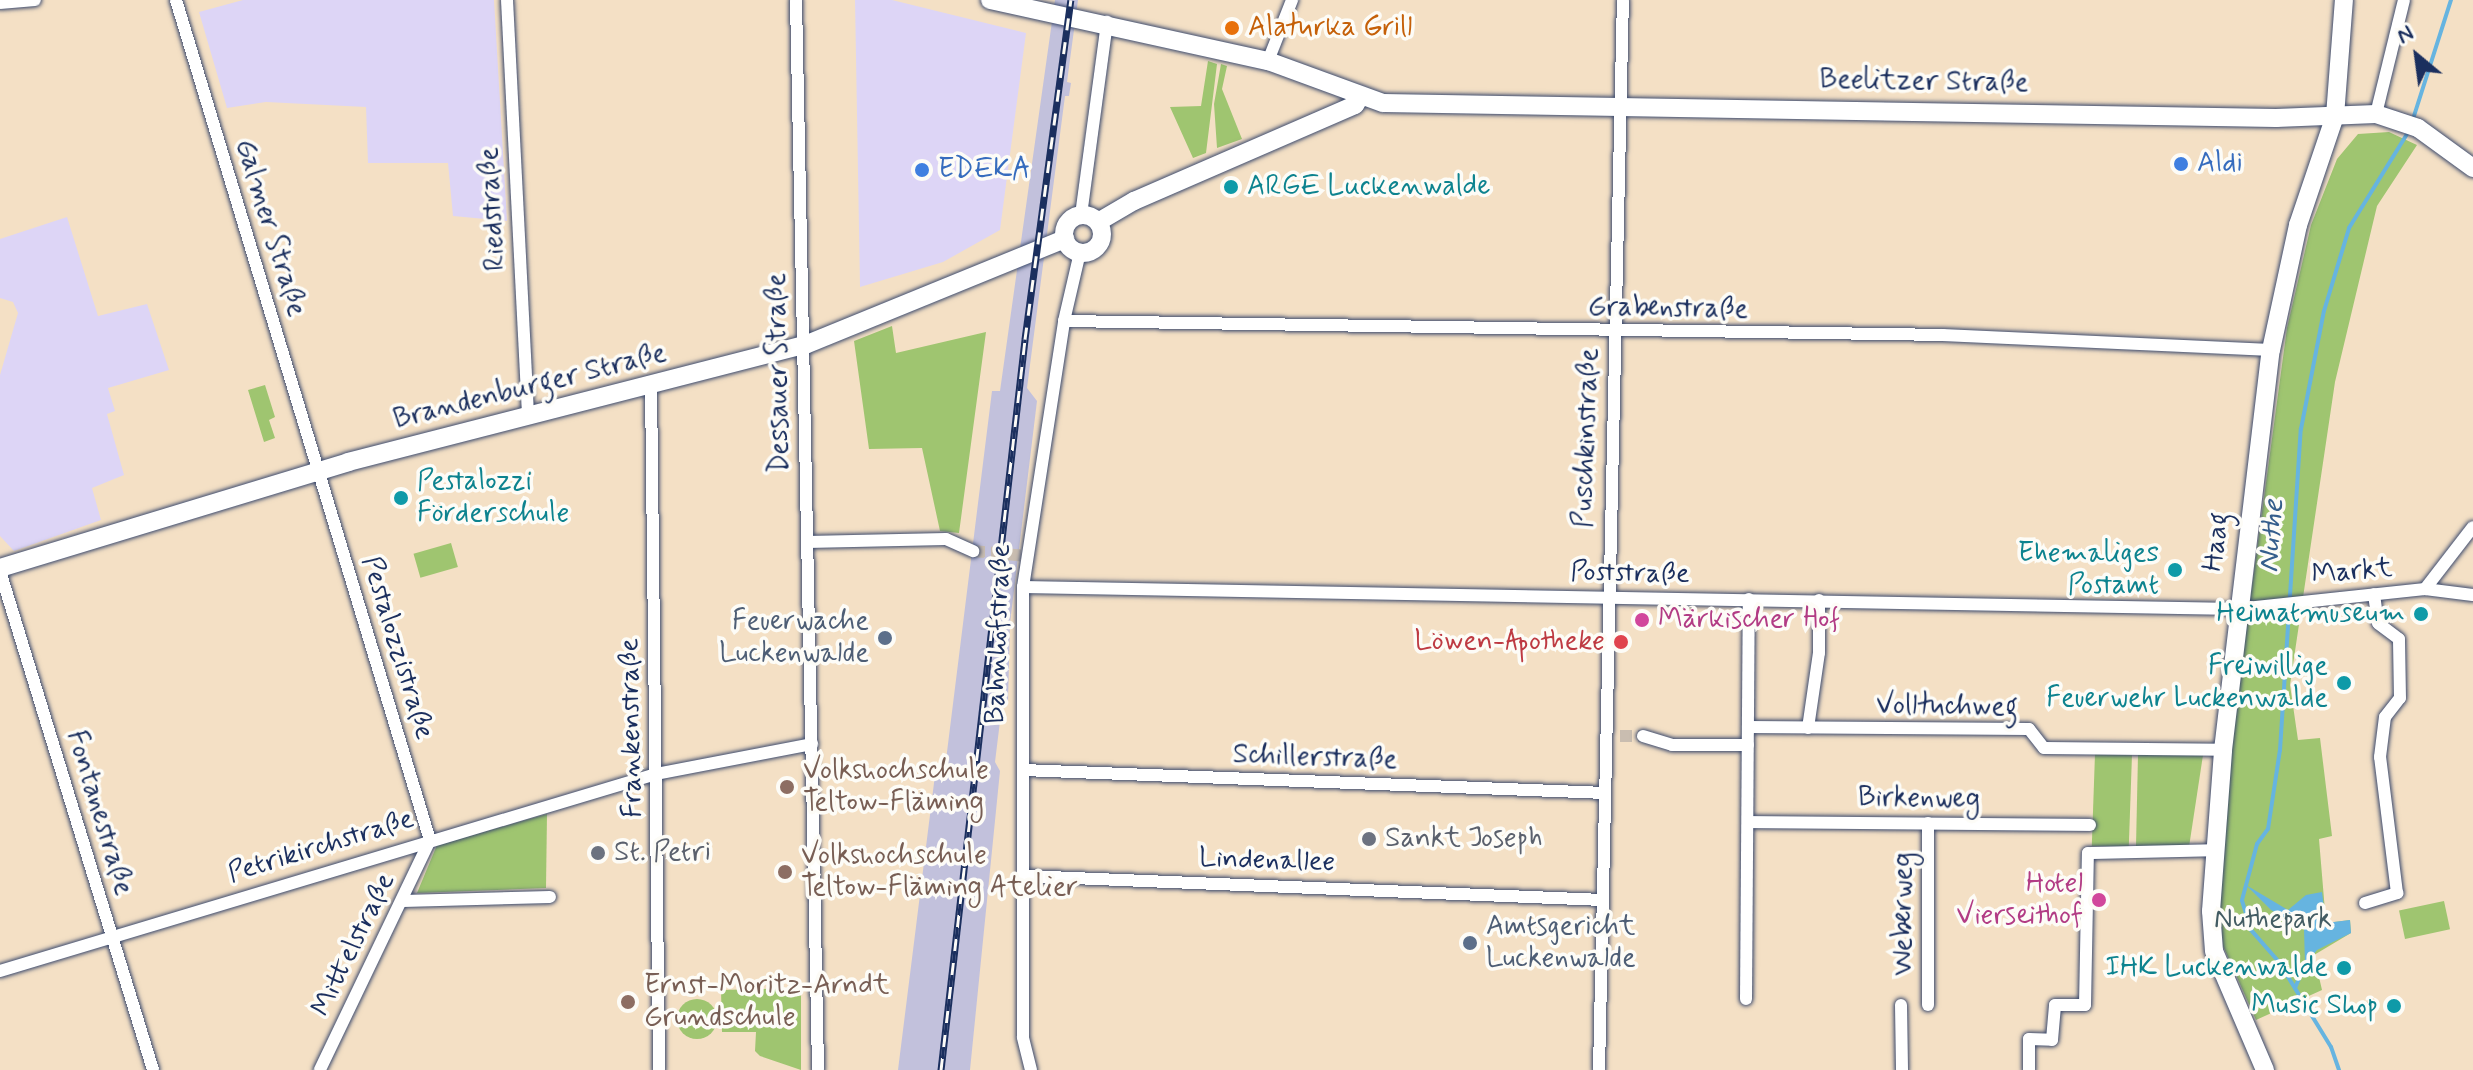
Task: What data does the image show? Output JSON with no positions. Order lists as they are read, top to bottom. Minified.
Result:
{"streets":{"main road":["Beelitzer Straße","Brandenburger Straße","Haag"],"street":["Riedstraße","Galmer Straße","Grabenstraße","Dessauer Straße","Puschkinstraße","Markt","Poststraße","Bahnhofstraße","Pestalozzistraße","Volltuchweg","Frankenstraße","Schillerstraße","Birkenweg","Fontanestraße","Petrikirchstraße","Lindenallee","Weberweg","Mittelstraße"]},"crossings":[["Beelitzer Straße","Puschkinstraße"],["Beelitzer Straße","Haag"],["Riedstraße","Brandenburger Straße"],["Galmer Straße","Brandenburger Straße"],["Galmer Straße","Pestalozzistraße"],["Grabenstraße","Puschkinstraße"],["Grabenstraße","Haag"],["Grabenstraße","Bahnhofstraße"],["Dessauer Straße","Brandenburger Straße"],["Brandenburger Straße","Bahnhofstraße"],["Brandenburger Straße","Pestalozzistraße"],["Brandenburger Straße","Frankenstraße"],["Brandenburger Straße","Fontanestraße"],["Puschkinstraße","Poststraße"],["Puschkinstraße","Schillerstraße"],["Puschkinstraße","Lindenallee"],["Haag","Markt"],["Haag","Poststraße"],["Haag","Volltuchweg"],["Markt","Poststraße"],["Poststraße","Bahnhofstraße"],["Bahnhofstraße","Schillerstraße"],["Bahnhofstraße","Lindenallee"],["Pestalozzistraße","Petrikirchstraße"],["Pestalozzistraße","Mittelstraße"],["Frankenstraße","Petrikirchstraße"],["Birkenweg","Weberweg"],["Fontanestraße","Petrikirchstraße"],["Petrikirchstraße","Mittelstraße"]],"water":["Nuthe"],"parks":["Nuthepark"],"places":["Alaturka Grill","Aldi","EDEKA","ARGE Luckenwalde","Pestalozzi Förderschule","Ehemaliges Postamt","Heimatmuseum","Märkischer Hof","Feuerwache Luckenwalde","Löwen-Apotheke","Freiwillige Feuerwehr Luckenwalde","Volkshochschule Teltow-Fläming","Sankt Joseph","St. Petri","Volkshochschule Teltow-Fläming Atelier","Hotel Vierseithof","Amtsgericht Luckenwalde","IHK Luckenwalde","Ernst-Moritz-Arndt Grundschule","Music Shop"],"north":"top left"}
